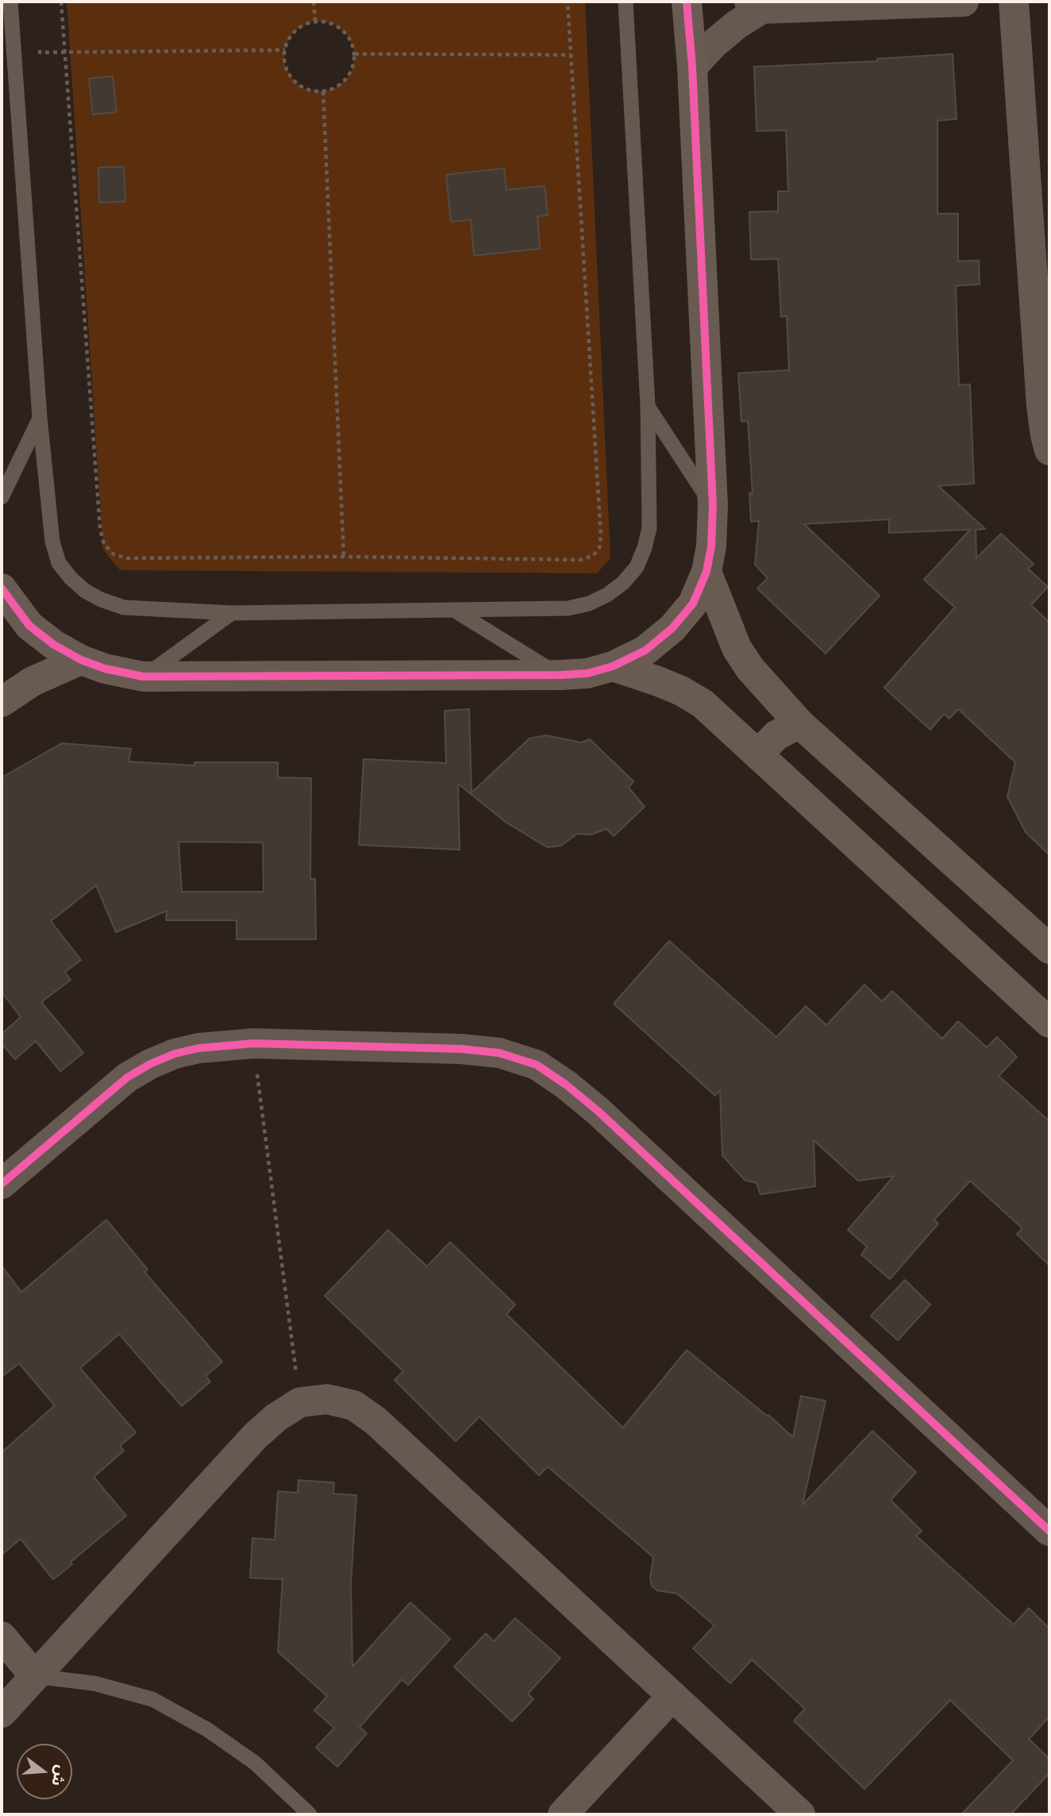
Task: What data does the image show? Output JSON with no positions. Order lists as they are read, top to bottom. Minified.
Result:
{"north":"right"}
